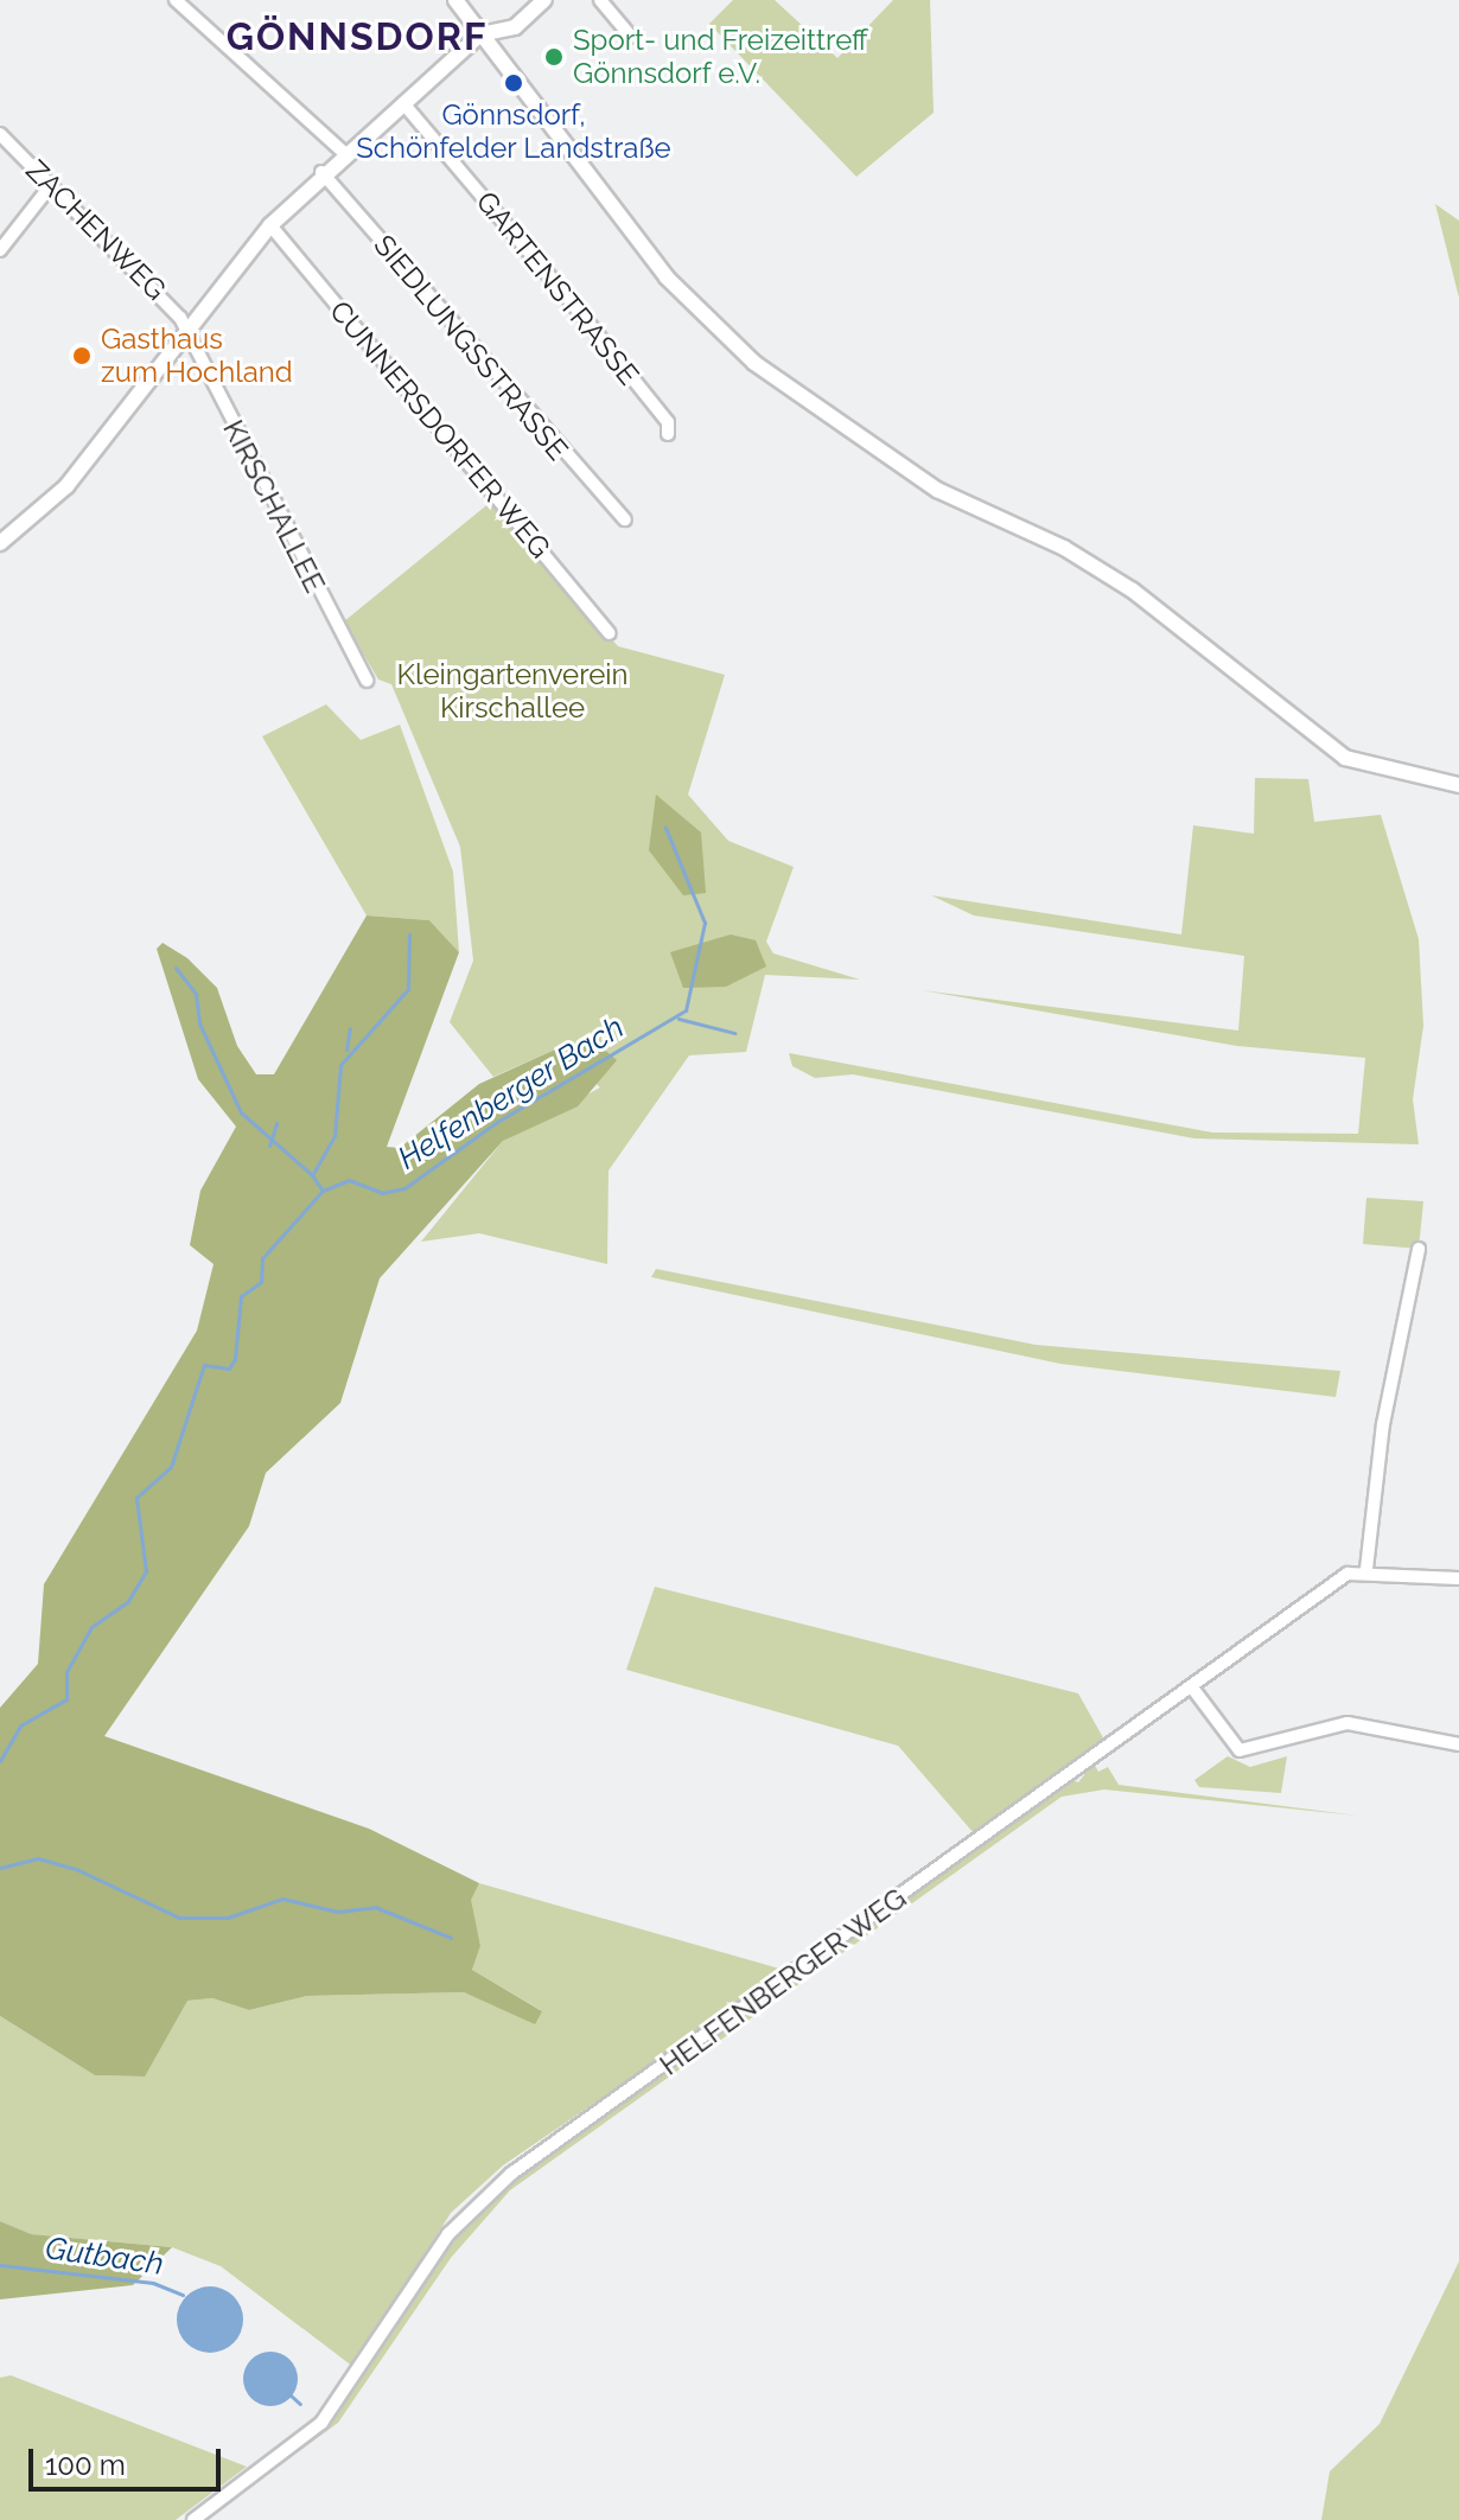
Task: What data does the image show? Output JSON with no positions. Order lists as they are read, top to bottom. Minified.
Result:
{"streets":{"street":["ZACHENWEG","GARTENSTRASSE","SIEDLUNGSSTRASSE","CUNNERSDORFER WEG","KIRSCHALLEE","HELFENBERGER WEG"]},"crossings":[["ZACHENWEG","KIRSCHALLEE"]],"districts":["GÖNNSDORF"],"water":["Helfenberger Bach","Gutbach"],"parks":["Kleingartenverein Kirschallee"],"places":["Sport- und Freizeittreff Gönnsdorf e.V.","Gönnsdorf, Schönfelder Landstraße","Gasthaus zum Hochland"],"scale_bar":"100 m"}
